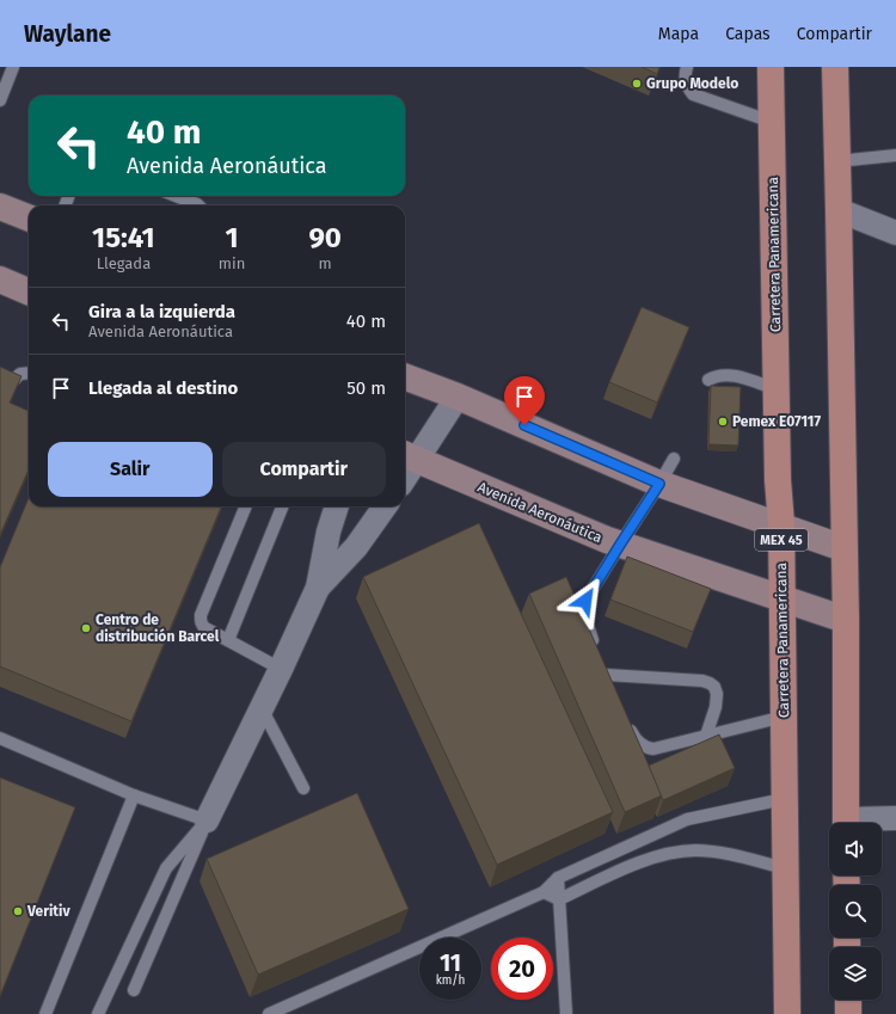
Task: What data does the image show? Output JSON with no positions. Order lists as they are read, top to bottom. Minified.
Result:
{"streets":{"main road":["Carretera Panamericana","Avenida Aeronáutica","MEX 45"]},"crossings":[["Carretera Panamericana","Avenida Aeronáutica"]],"places":["Grupo Modelo","Pemex E07117","Centro de distribución Barcel","Veritiv"],"page":{"header":"Waylane","nav":["Mapa","Capas","Compartir"],"turn":["40 m","Avenida Aeronáutica"],"eta":["15:41","Llegada","1","min","90","m"],"list":[{"name":"Gira a la izquierda","note":"Avenida Aeronáutica","value":"40 m"},{"name":"Llegada al destino","value":"50 m"}],"buttons":["Salir","Compartir"],"speed":"11 km/h","limit":"20"}}
